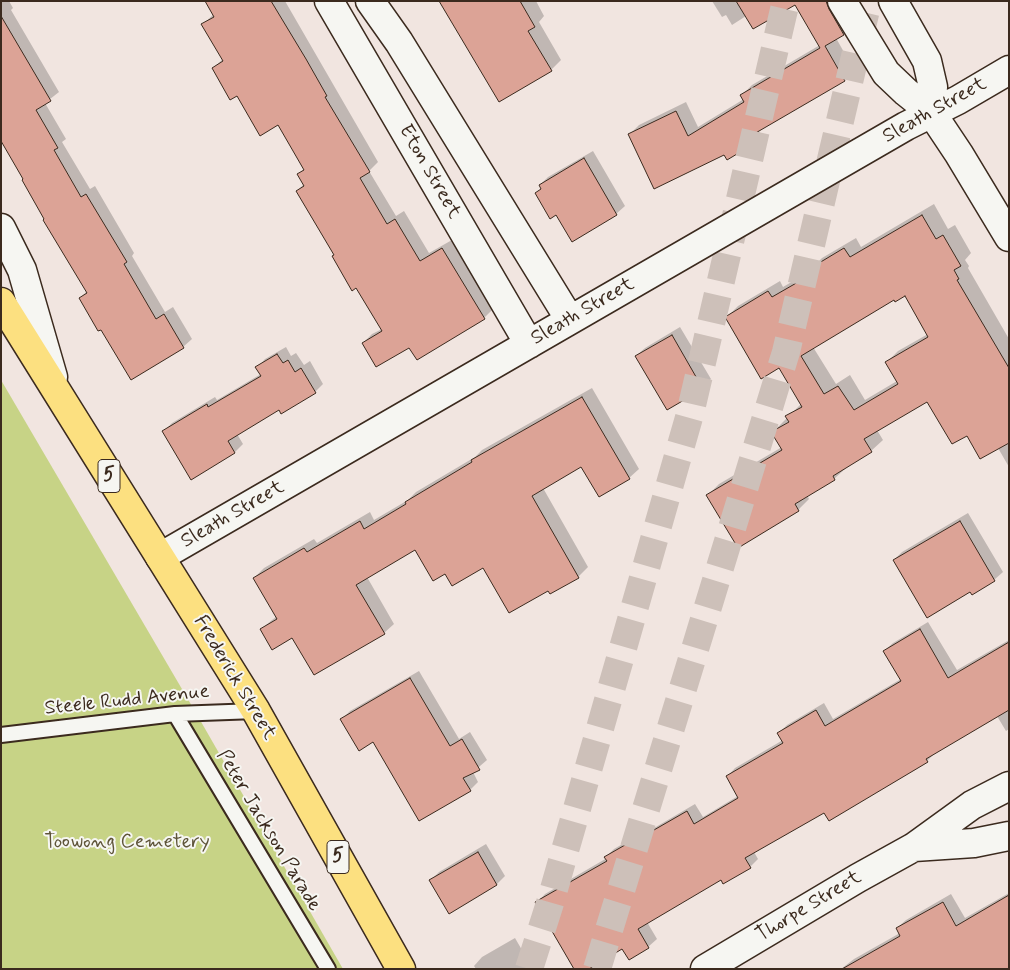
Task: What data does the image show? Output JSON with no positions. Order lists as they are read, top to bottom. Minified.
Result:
{"streets":{"highway":["5","Frederick Street"],"street":["Sleath Street","Eton Street","Thorpe Street"],"lane":["Steele Rudd Avenue","Peter Jackson Parade"]},"crossings":[["Sleath Street","Eton Street"],["Sleath Street","Frederick Street"],["Frederick Street","Steele Rudd Avenue"],["Steele Rudd Avenue","Peter Jackson Parade"]],"parks":["Toowong Cemetery"]}
